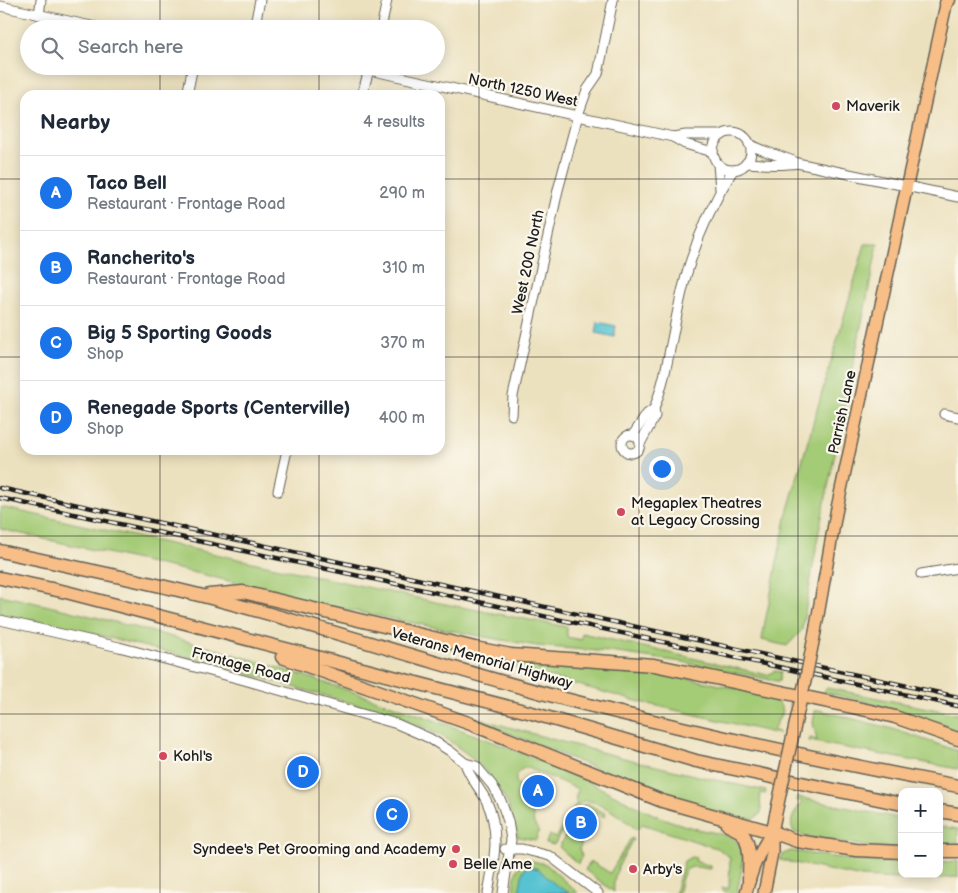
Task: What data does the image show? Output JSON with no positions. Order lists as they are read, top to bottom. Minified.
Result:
{"streets":{"highway":["Veterans Memorial Highway"],"main road":["Parrish Lane"],"street":["North 1250 West","West 200 North","Frontage Road"]},"crossings":[["North 1250 West","West 200 North"]],"places":["Maverik","Megaplex Theatres at Legacy Crossing","Kohl's","Syndee's Pet Grooming and Academy","Belle Ame","Arby's"],"page":{"search":"Search here","heading":["Nearby","4 results"],"list":[{"mark":"A","name":"Taco Bell","note":"Restaurant · Frontage Road","value":"290 m"},{"mark":"B","name":"Rancherito's","note":"Restaurant · Frontage Road","value":"310 m"},{"mark":"C","name":"Big 5 Sporting Goods","note":"Shop","value":"370 m"},{"mark":"D","name":"Renegade Sports (Centerville)","note":"Shop","value":"400 m"}],"pins":["D","A","C","B"],"map_buttons":["+","−"]}}
